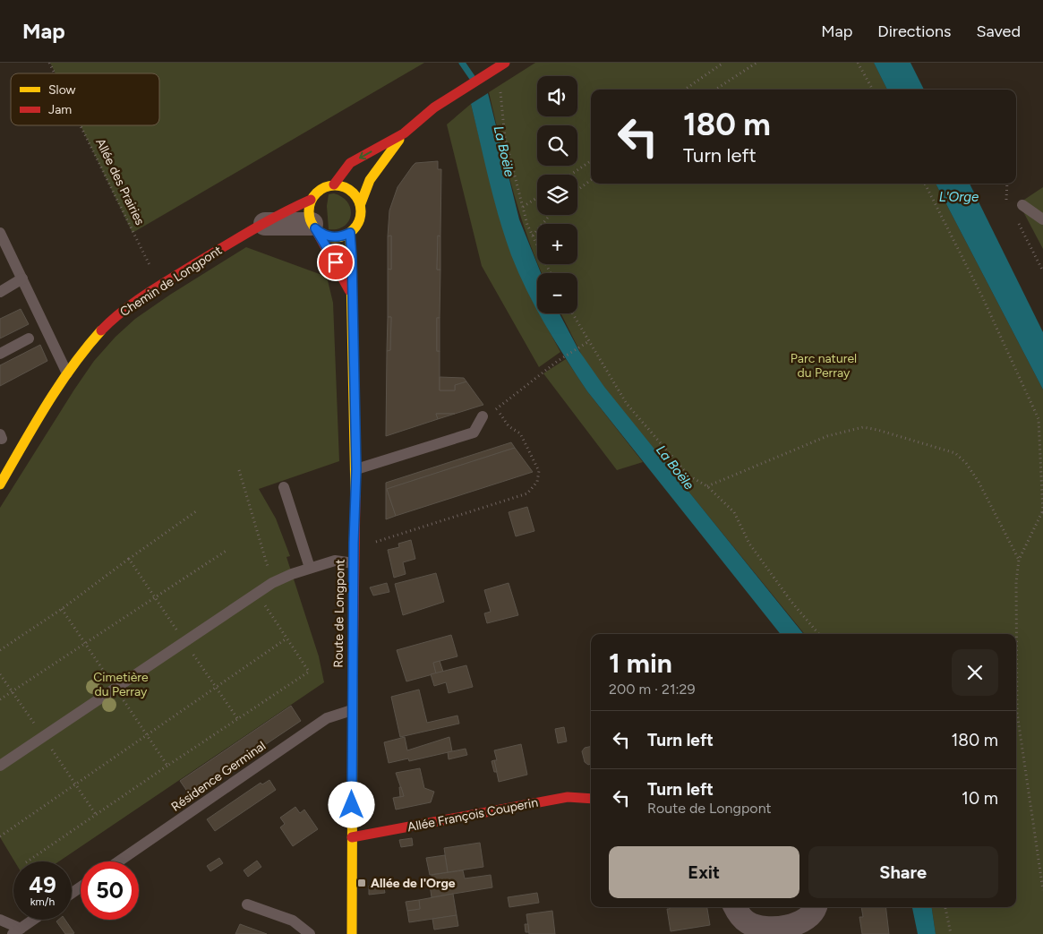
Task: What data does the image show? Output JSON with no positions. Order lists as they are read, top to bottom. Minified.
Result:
{"streets":{"main road":["Chemin de Longpont","Route de Longpont","Allée François Couperin"],"lane":["Résidence Germinal"],"path":["Allée des Prairies"]},"crossings":[["Allée des Prairies","Chemin de Longpont"],["Chemin de Longpont","Route de Longpont"],["Route de Longpont","Résidence Germinal"],["Route de Longpont","Allée François Couperin"]],"water":["La Boële","L'Orge"],"parks":["Parc naturel du Perray","Cimetière du Perray"],"places":{"transit":["Allée de l'Orge"]},"legend":["Slow","Jam"],"page":{"header":"Map","nav":["Map","Directions","Saved"],"map_buttons":["+","−"],"turn":["180 m","Turn left"],"heading":["1 min","200 m · 21:29"],"list":[{"name":"Turn left","value":"180 m"},{"name":"Turn left","note":"Route de Longpont","value":"10 m"}],"buttons":["Exit","Share"],"speed":"49 km/h","limit":"50"}}
